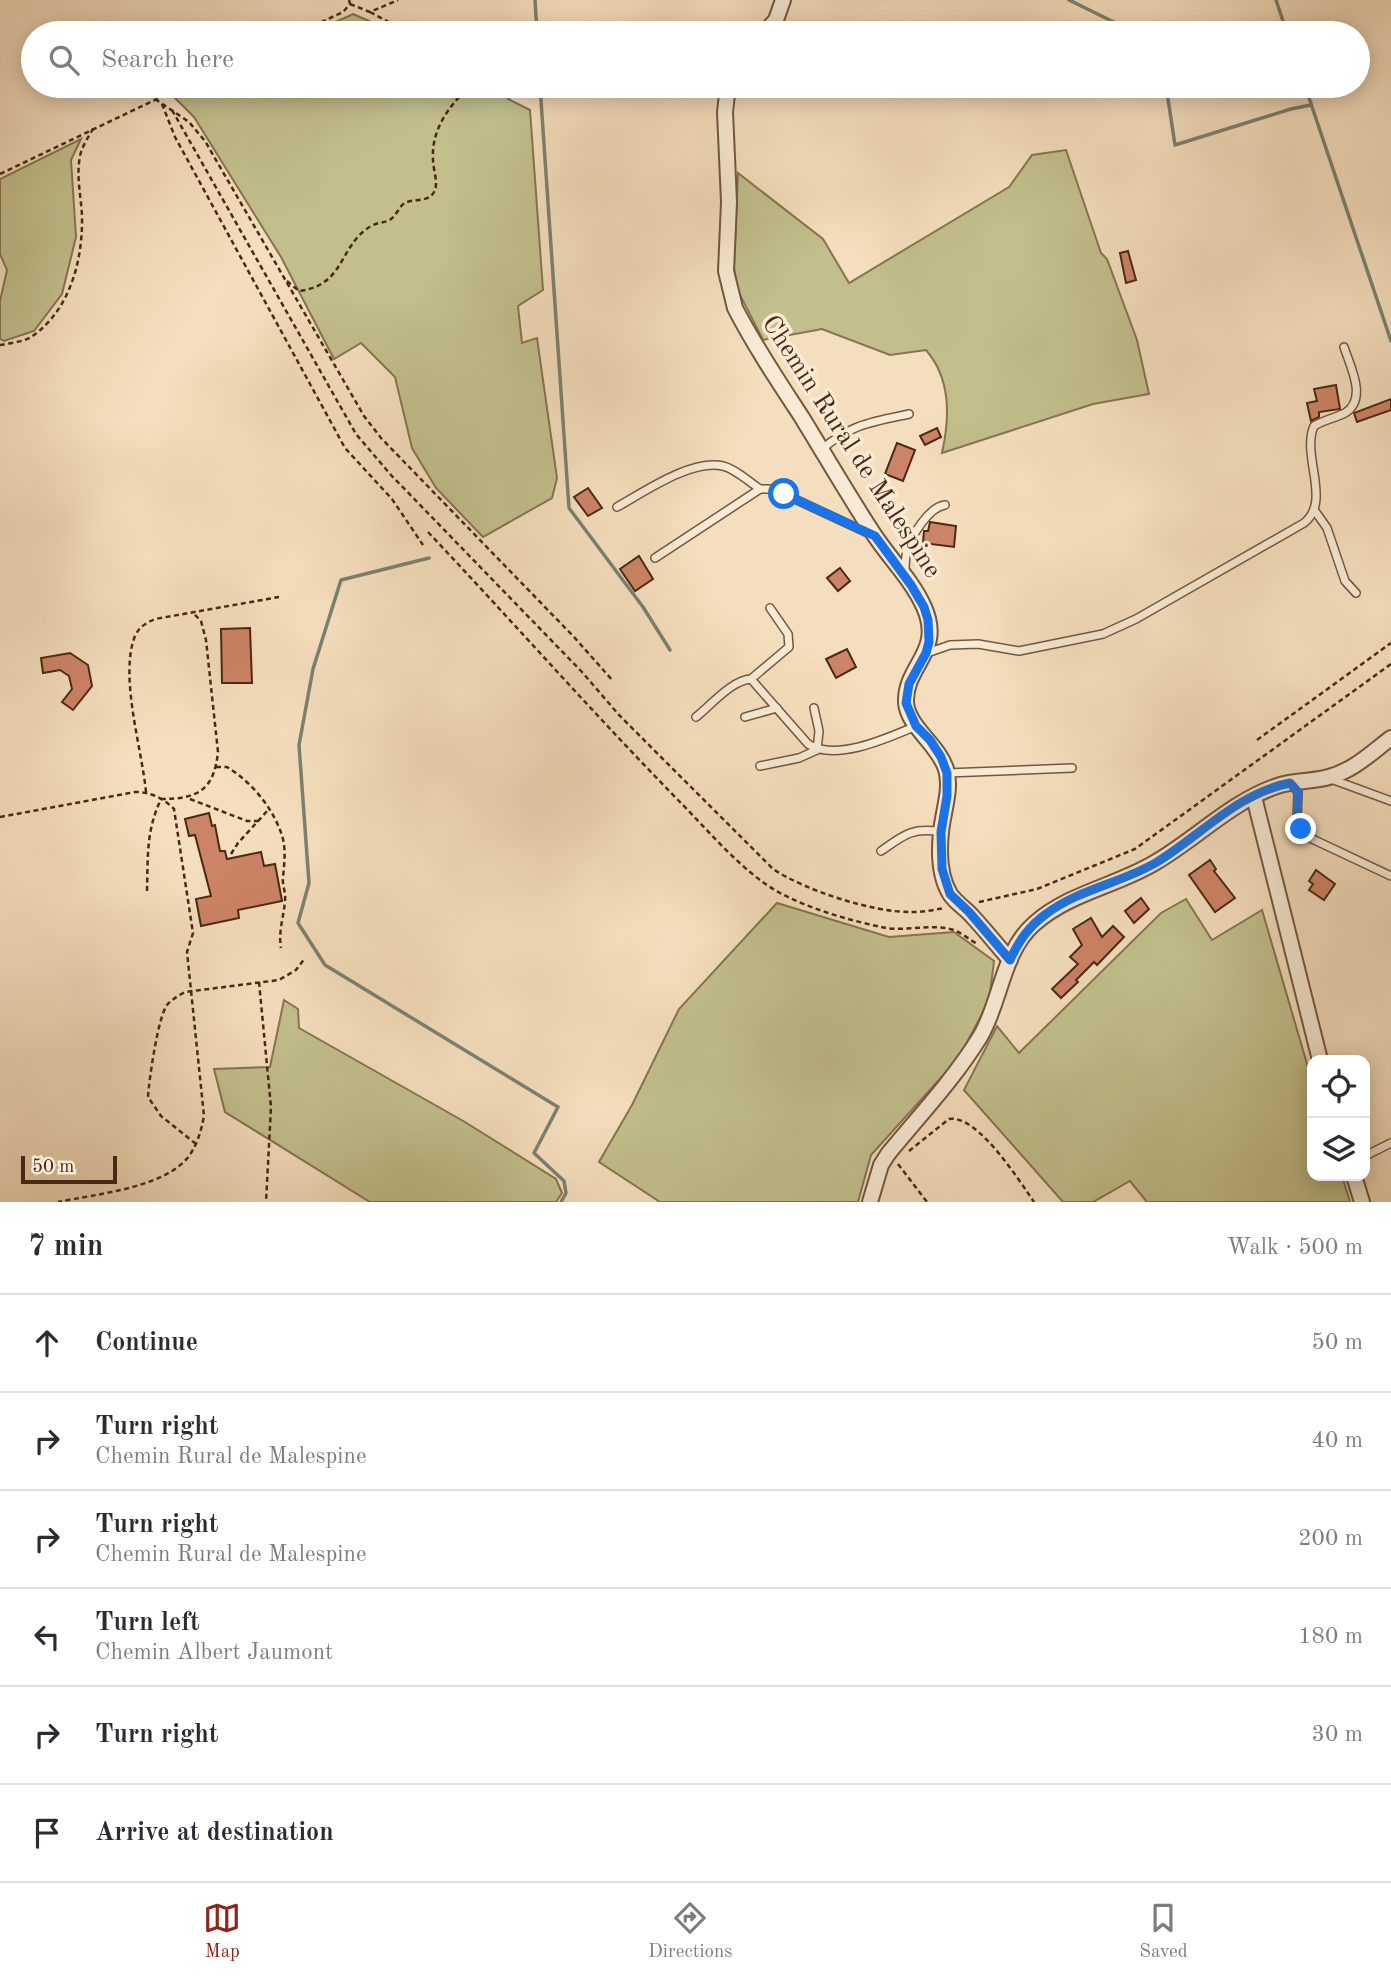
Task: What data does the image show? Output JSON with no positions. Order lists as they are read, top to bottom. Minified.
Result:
{"streets":{"street":["Chemin Rural de Malespine"]},"scale_bar":"50 m","page":{"search":"Search here","scale":"50 m","heading":["7 min","Walk · 500 m"],"list":[["Continue","50 m"],["Turn right","Chemin Rural de Malespine","40 m"],["Turn right","Chemin Rural de Malespine","200 m"],["Turn left","Chemin Albert Jaumont","180 m"],["Turn right","30 m"],"Arrive at destination"],"nav":["Map","Directions","Saved"]}}
